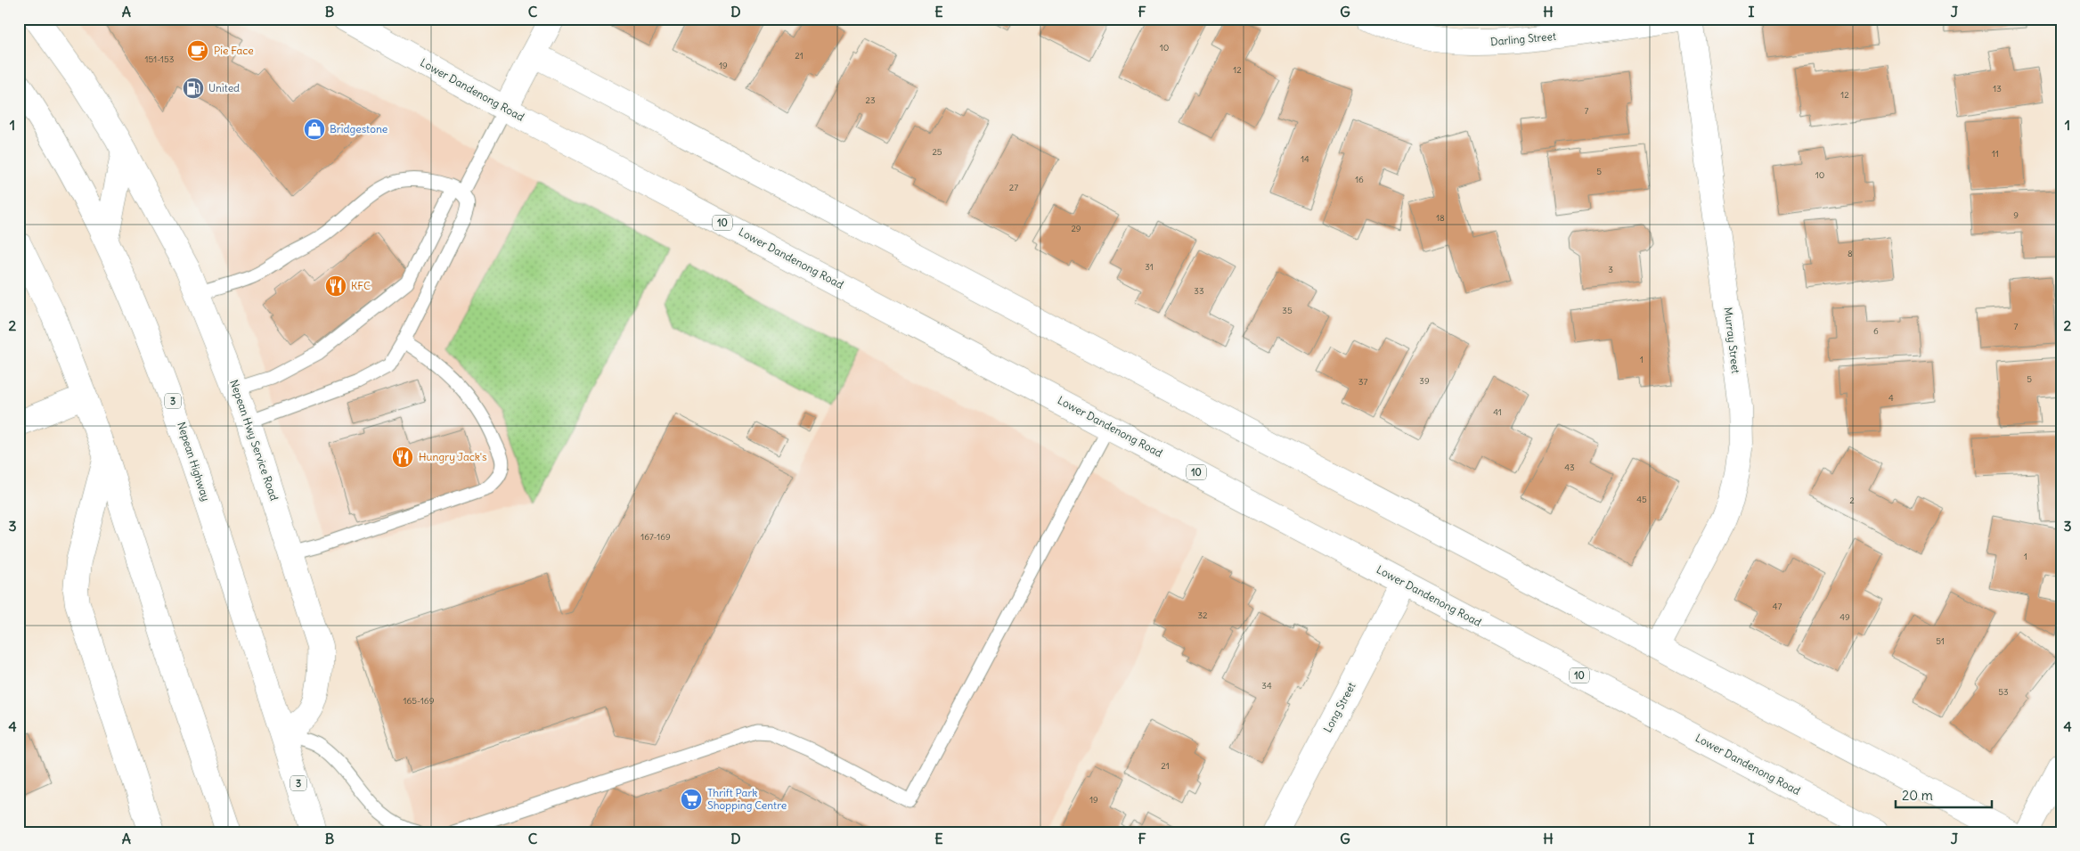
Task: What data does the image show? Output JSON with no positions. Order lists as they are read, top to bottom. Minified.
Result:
{"streets":{"main road":["Darling Street","Lower Dandenong Road","10","Murray Street","3","Nepean Hwy Service Road","Nepean Highway","Long Street"]},"crossings":[["Lower Dandenong Road","Long Street"],["Nepean Hwy Service Road","Nepean Highway"]],"places":{"cafe":["Pie Face"],"fuel station":["United"],"shop":["Bridgestone"],"restaurant":["KFC","Hungry Jack's"],"supermarket":["Thrift Park Shopping Centre"]},"house_numbers":["10","21","151-153","19","12","13","12","23","7","25","11","14","5","10","16","27","9","18","29","8","31","3","33","35","7","6","1","5","39","37","4","41","43","45","2","167-169","1","47","32","49","51","34","53","165-169","21","19"],"scale_bar":"20 m","grid":{"columns":["A","B","C","D","E","F","G","H","I","J"],"rows":["1","2","3","4"]}}
